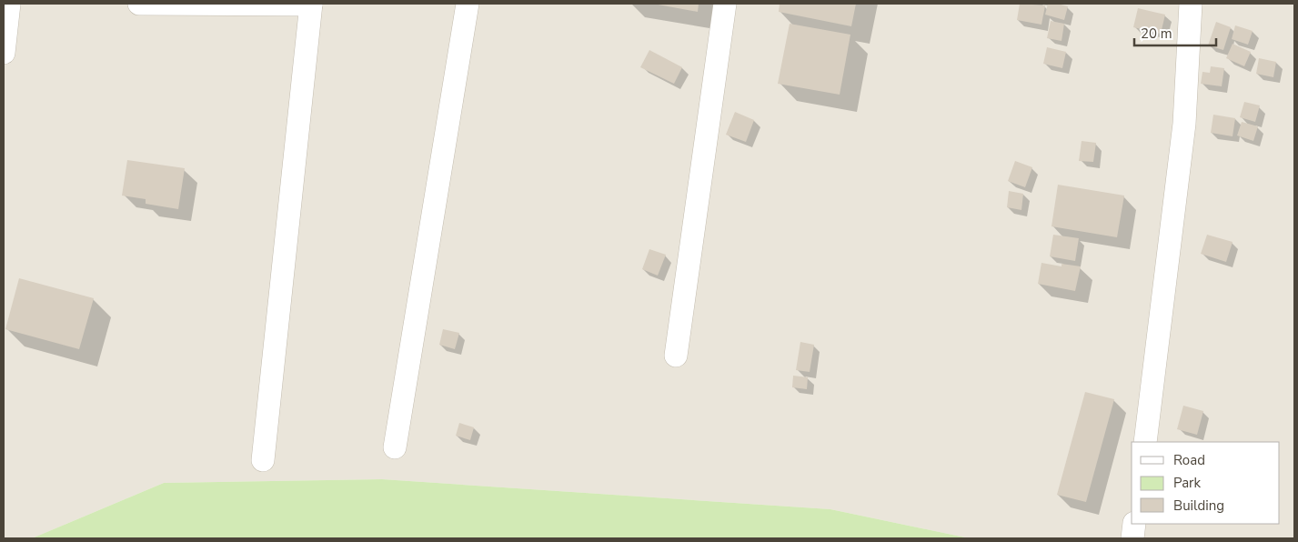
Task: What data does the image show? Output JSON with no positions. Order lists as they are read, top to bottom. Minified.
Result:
{"legend":["Road","Park","Building"],"scale_bar":"20 m"}
